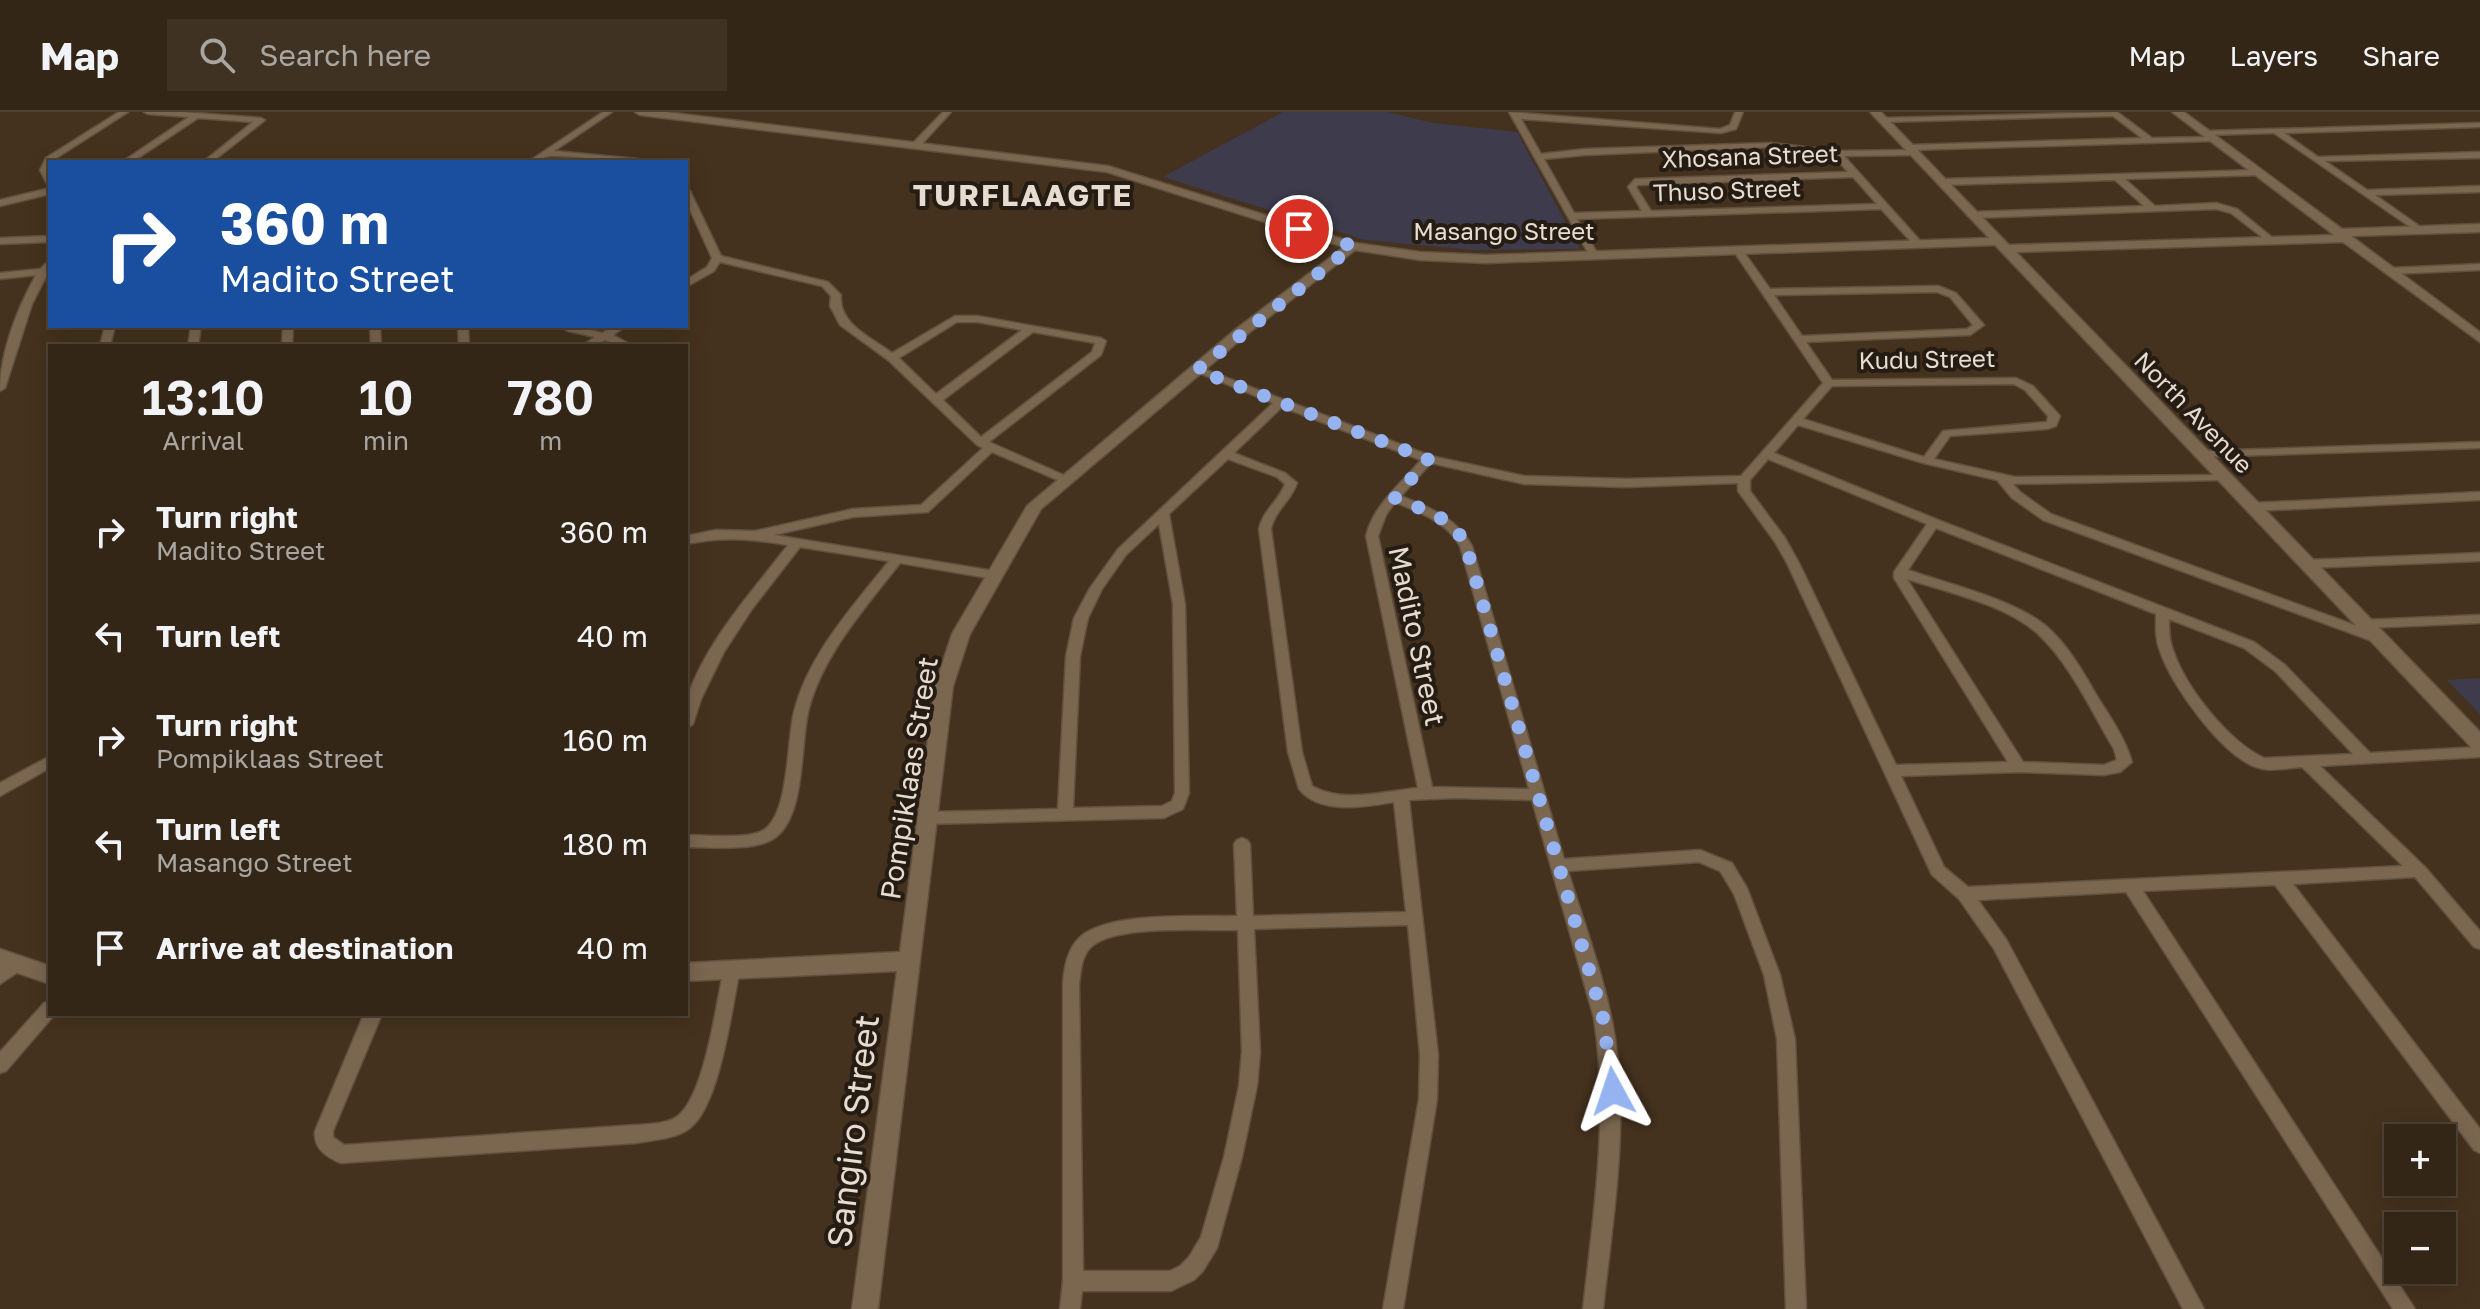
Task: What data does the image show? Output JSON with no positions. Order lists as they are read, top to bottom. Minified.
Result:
{"streets":{"street":["Xhosana Street","Thuso Street","Masango Street","Kudu Street","North Avenue","Madito Street","Pompiklaas Street","Sangiro Street"]},"crossings":[["Xhosana Street","Thuso Street"],["Masango Street","North Avenue"],["Masango Street","Pompiklaas Street"],["Pompiklaas Street","Sangiro Street"]],"districts":["TURFLAAGTE"],"page":{"header":"Map","search":"Search here","nav":["Map","Layers","Share"],"turn":["360 m","Madito Street"],"eta":["13:10","Arrival","10","min","780","m"],"list":[{"name":"Turn right","note":"Madito Street","value":"360 m"},{"name":"Turn left","value":"40 m"},{"name":"Turn right","note":"Pompiklaas Street","value":"160 m"},{"name":"Turn left","note":"Masango Street","value":"180 m"},{"name":"Arrive at destination","value":"40 m"}],"map_buttons":["+","−"]}}
